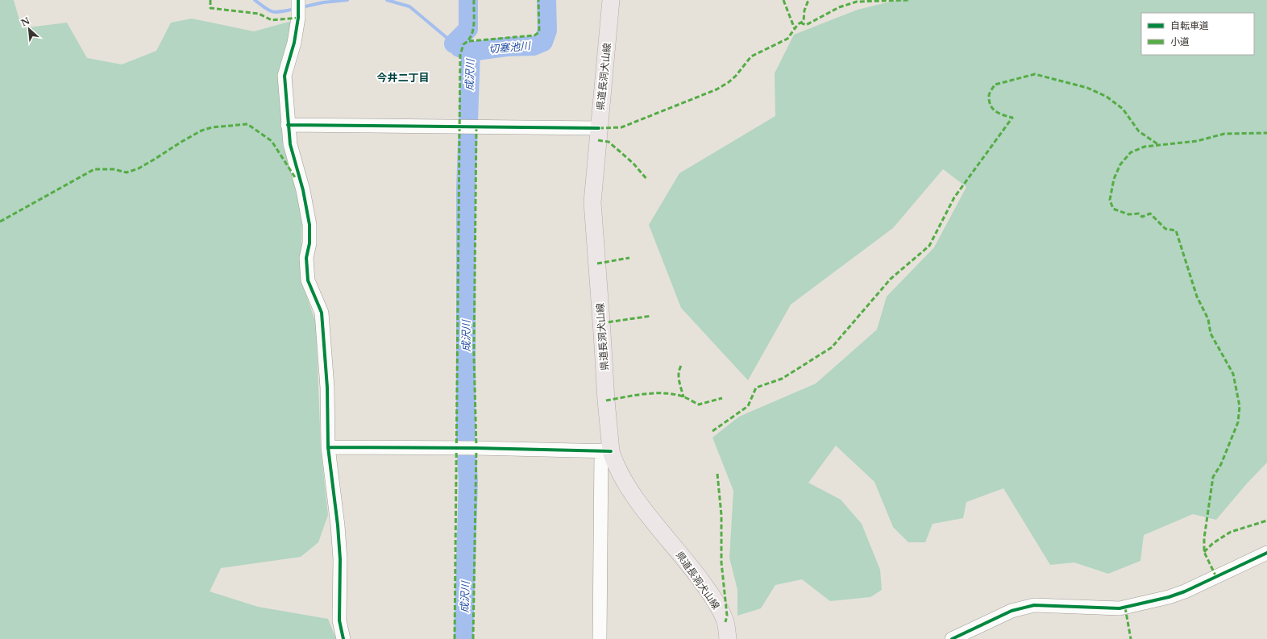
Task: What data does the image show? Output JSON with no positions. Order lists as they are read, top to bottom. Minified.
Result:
{"streets":{"main road":["県道長洞犬山線"]},"districts":["今井二丁目"],"water":["切塞池川","成沢川"],"legend":["自転車道","小道"],"north":"top left"}
